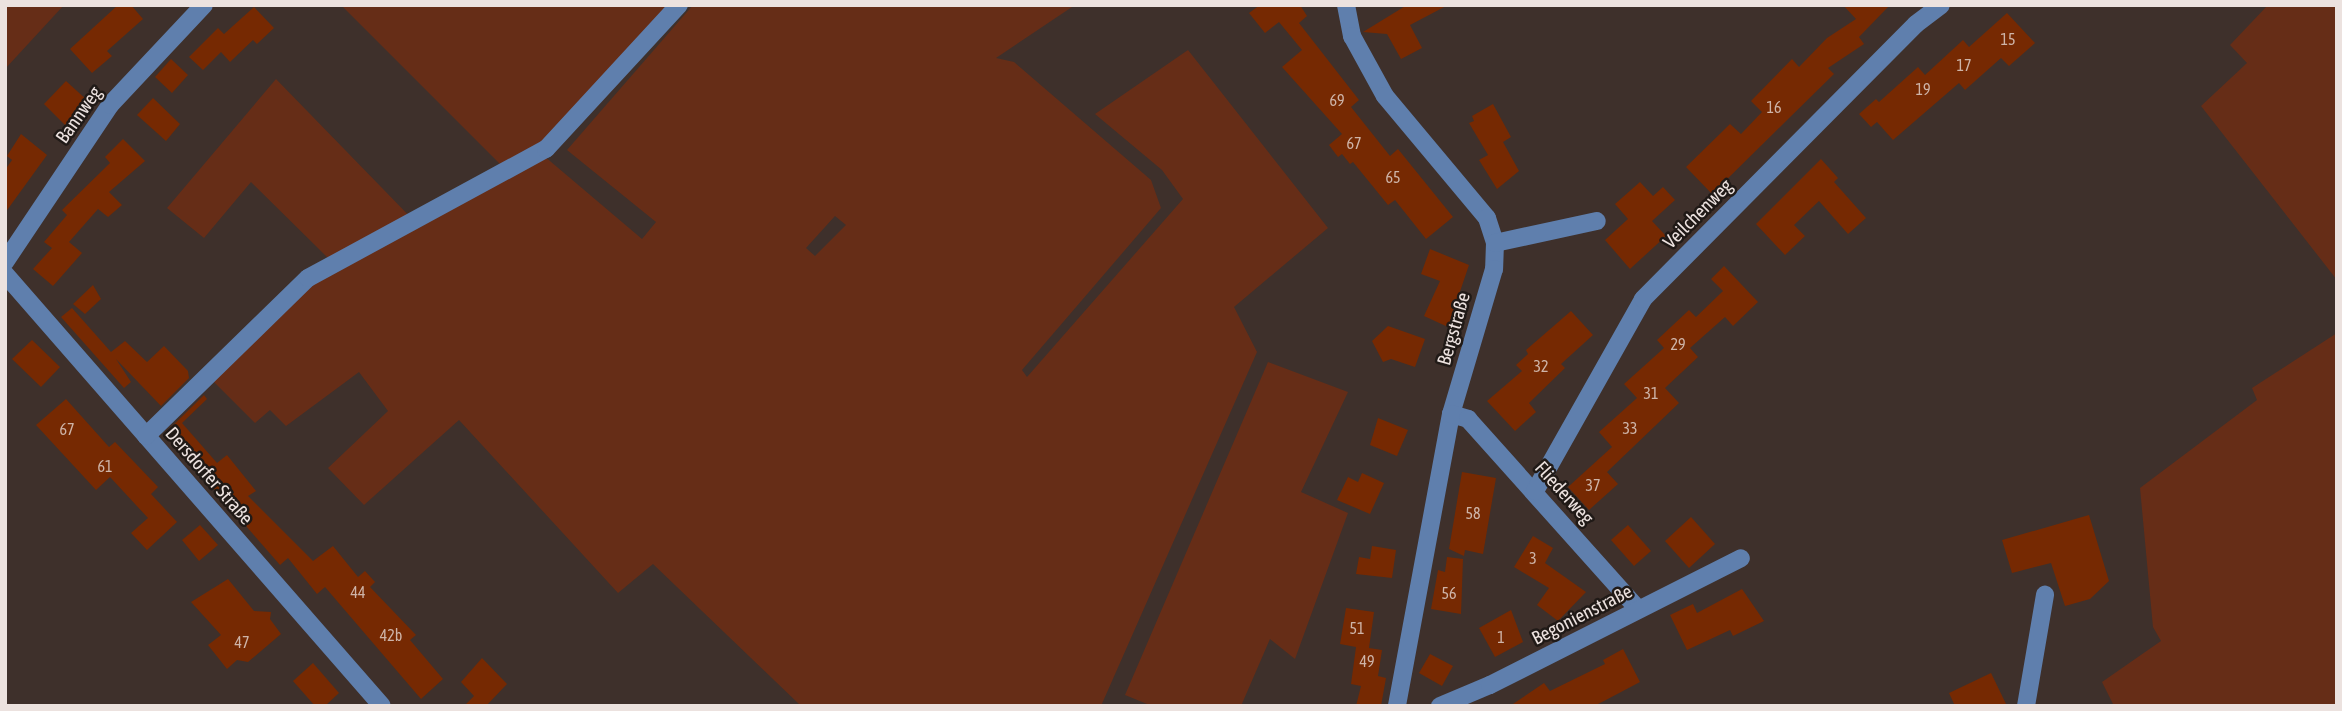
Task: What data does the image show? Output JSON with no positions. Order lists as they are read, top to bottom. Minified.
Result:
{"streets":{"street":["Bannweg","Veilchenweg","Bergstraße","Dersdorfer Straße","Fliederweg","Begonienstraße"]},"crossings":[["Veilchenweg","Fliederweg"],["Bergstraße","Fliederweg"],["Fliederweg","Begonienstraße"]],"house_numbers":["15","17","19","69","16","67","65","29","32","31","33","67","61","37","58","3","44","56","51","42b","1","47","49"]}
